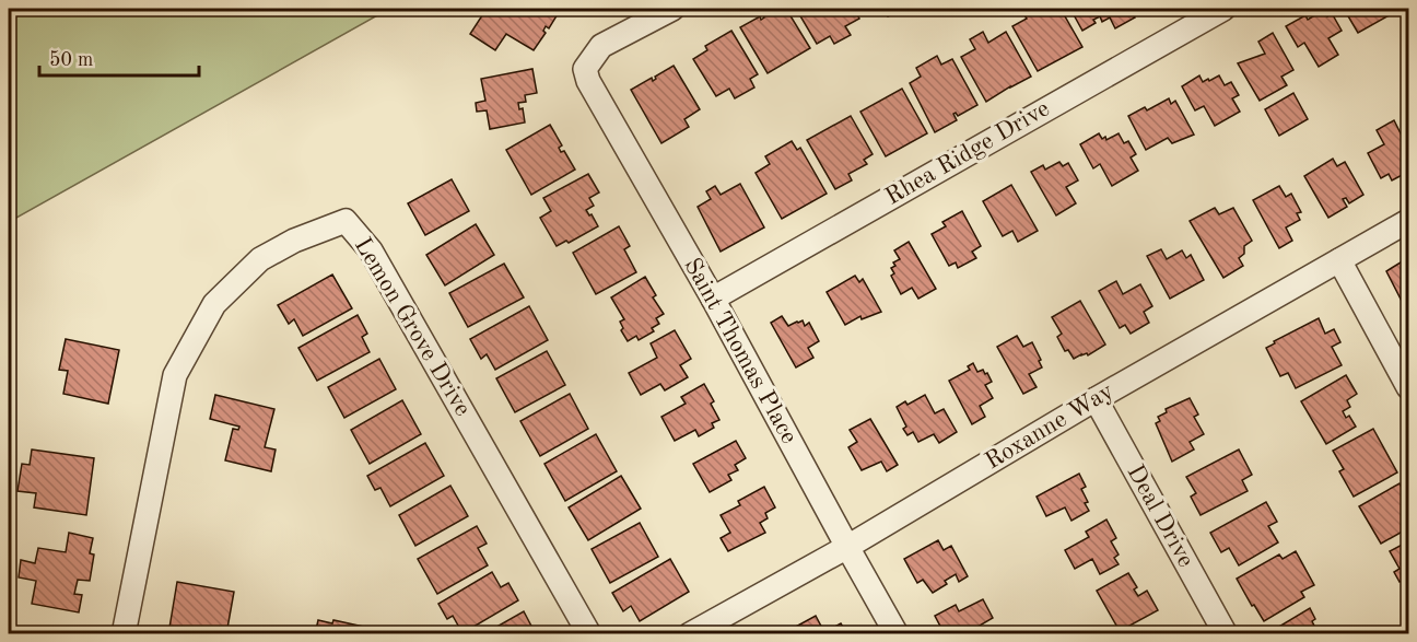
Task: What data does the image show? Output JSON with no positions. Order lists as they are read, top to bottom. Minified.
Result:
{"streets":{"street":["Rhea Ridge Drive","Lemon Grove Drive","Saint Thomas Place","Roxanne Way","Deal Drive"]},"crossings":[["Rhea Ridge Drive","Saint Thomas Place"],["Saint Thomas Place","Roxanne Way"],["Roxanne Way","Deal Drive"]],"scale_bar":"50 m"}
